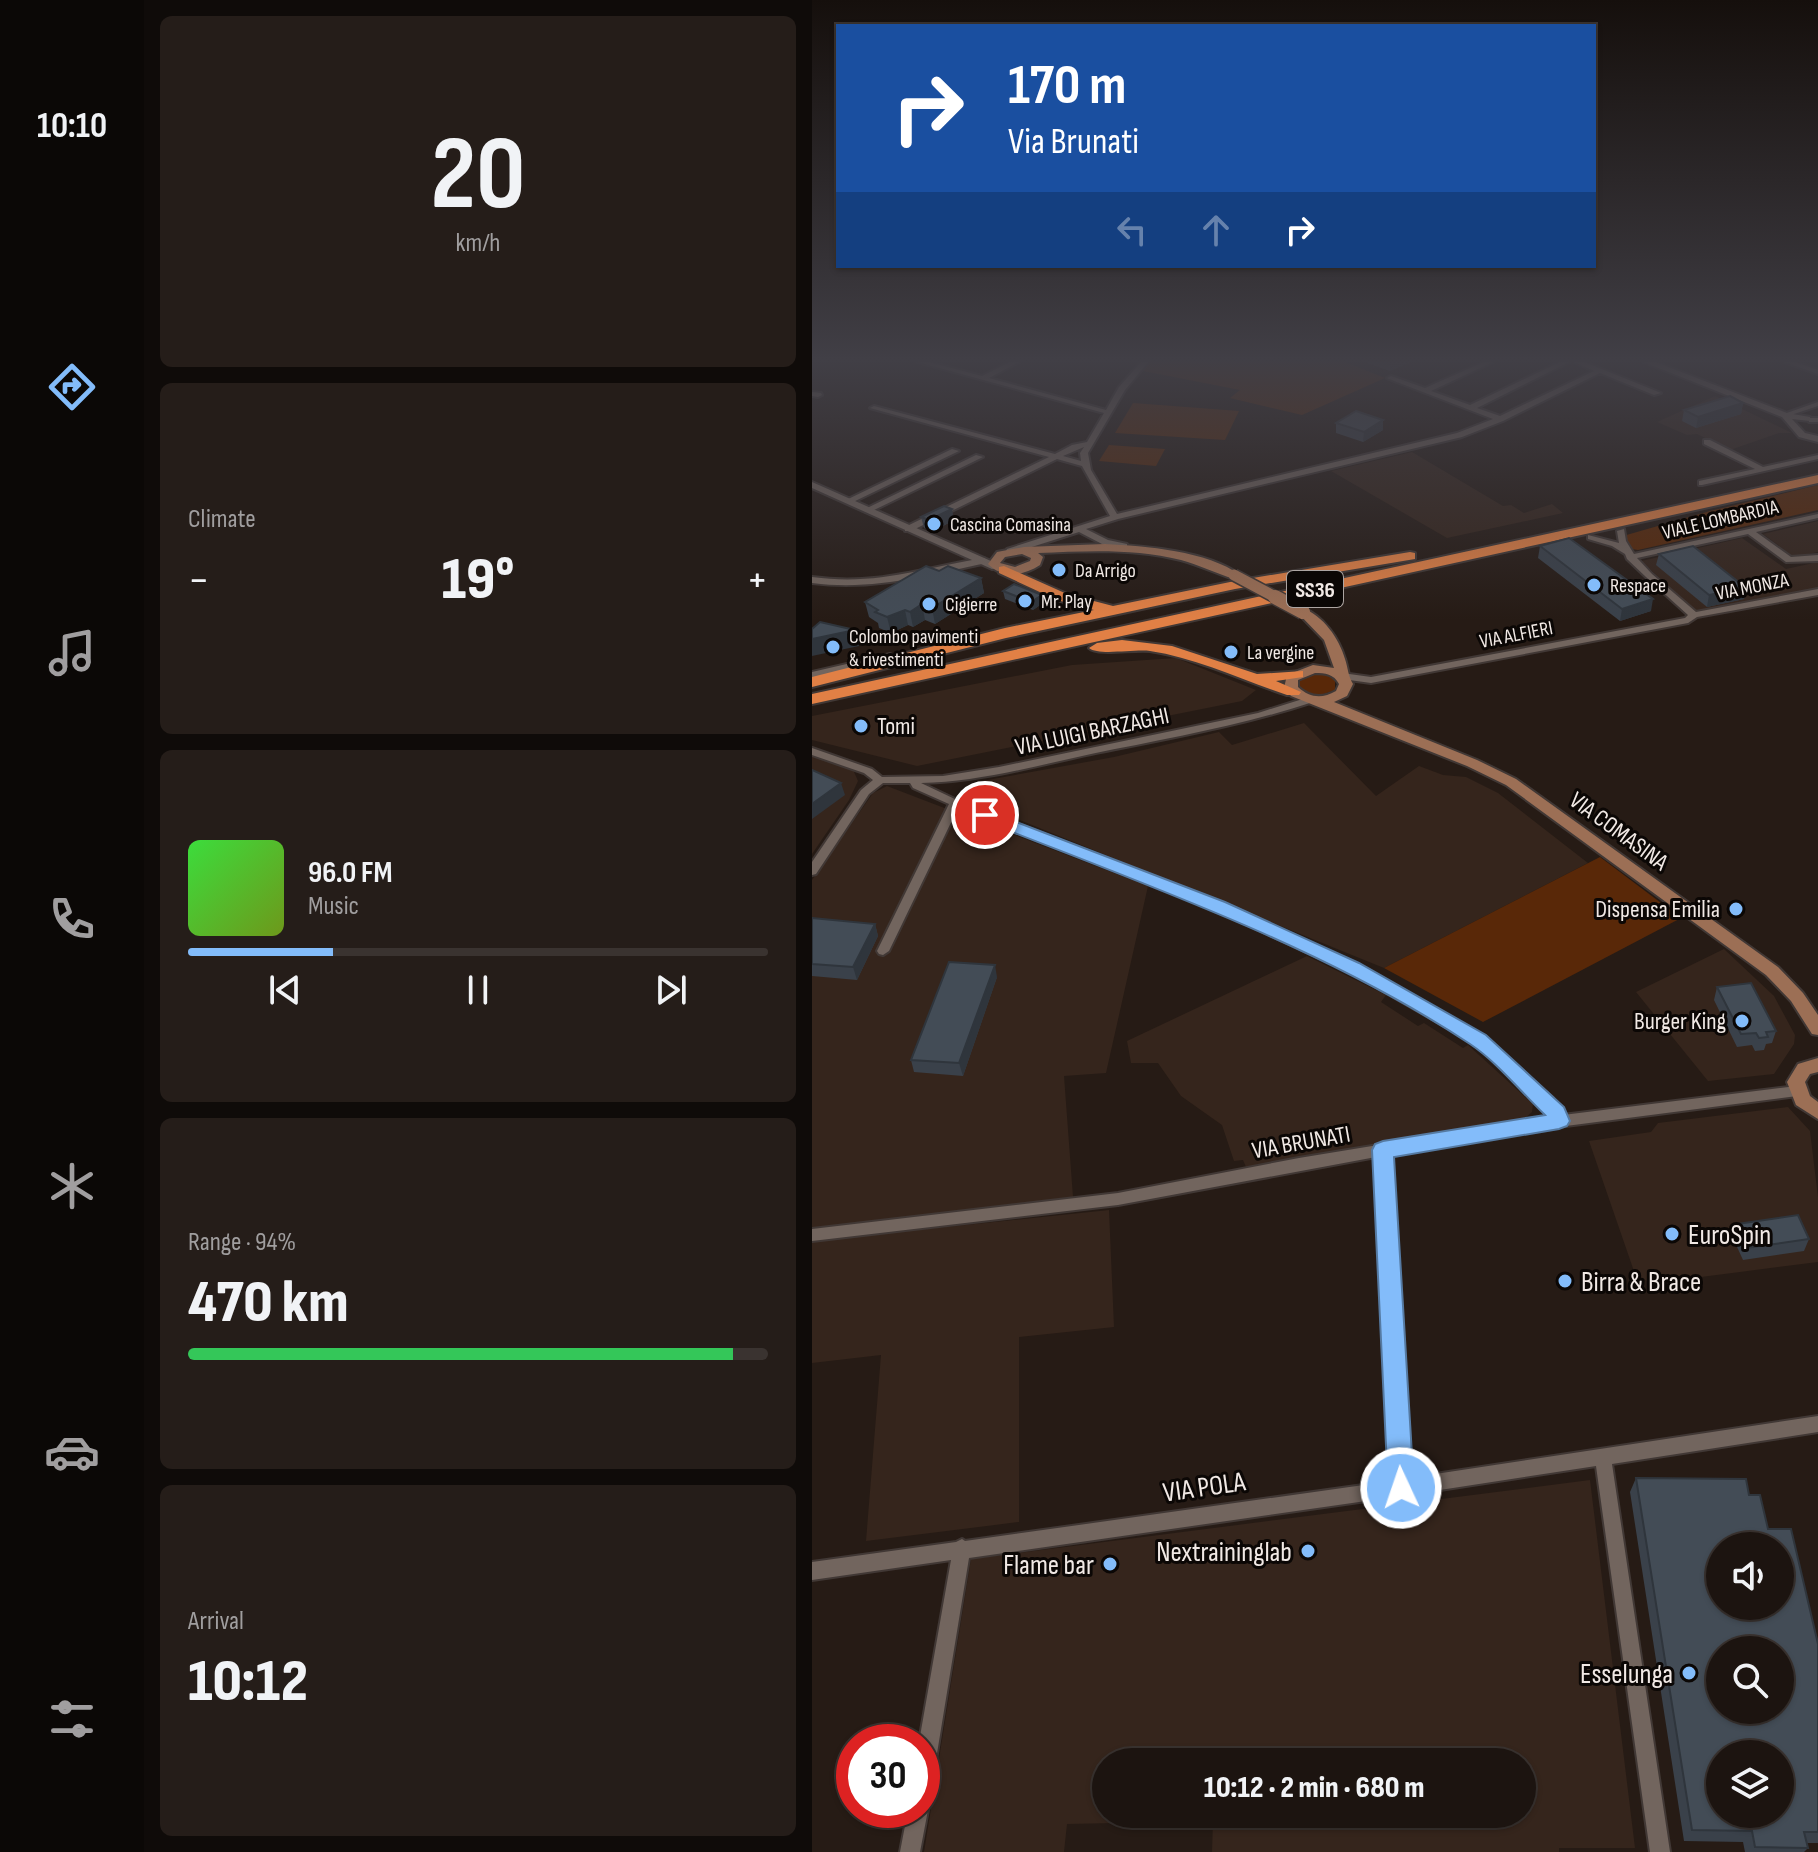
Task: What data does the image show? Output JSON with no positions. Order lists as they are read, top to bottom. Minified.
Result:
{"streets":{"highway":["SS36"],"main road":["VIA COMASINA"],"street":["VIALE LOMBARDIA","VIA MONZA","VIA ALFIERI","VIA LUIGI BARZAGHI","VIA BRUNATI","VIA POLA"]},"crossings":[["VIA MONZA","VIA ALFIERI"],["VIA LUIGI BARZAGHI","VIA COMASINA"]],"places":["Cascina Comasina","Da Arrigo","Respace","Mr. Play","Cigierre","Colombo pavimenti & rivestimenti","La vergine","Tomi","Dispensa Emilia","Burger King","EuroSpin","Birra & Brace","Nextraininglab","Flame bar","Esselunga"],"page":{"tabs":"10:10","tile":[["20","km/h"],"Climate",["Range · 94%","470 km"],["Arrival","10:12"]],"turn":["170 m","Via Brunati"],"heat":["−","19°","+"],"song":["96.0 FM","Music"],"limit":"30","trip":"10:12 · 2 min · 680 m"}}
